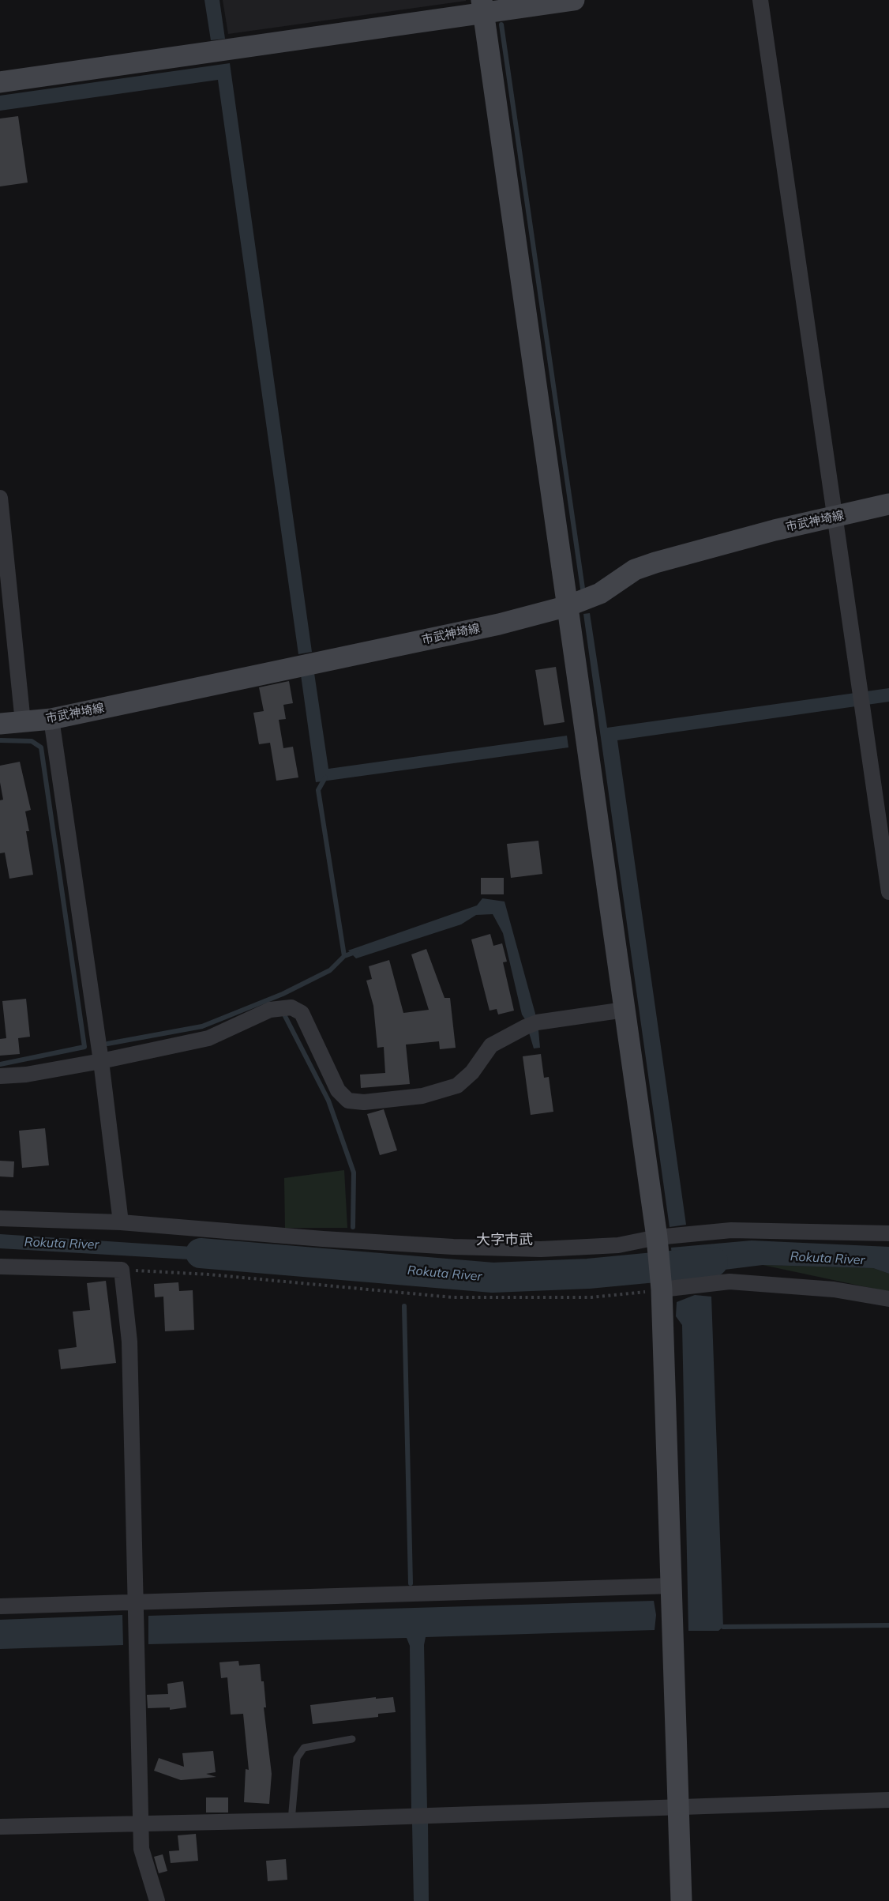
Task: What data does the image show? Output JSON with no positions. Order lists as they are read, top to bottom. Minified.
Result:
{"streets":{"street":["市武神埼線"]},"districts":["大字市武"],"water":["Rokuta River"]}
